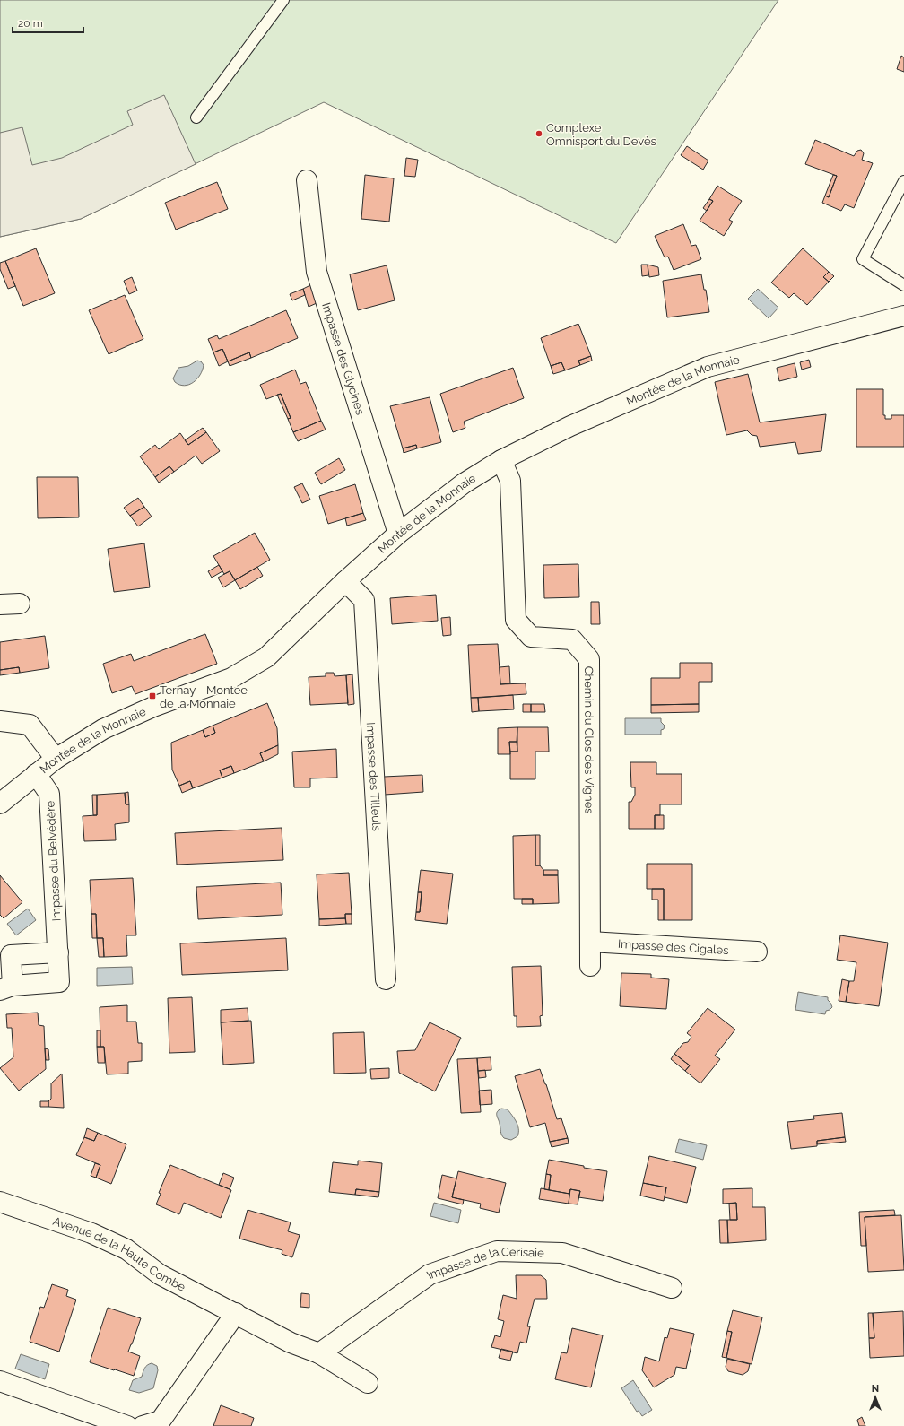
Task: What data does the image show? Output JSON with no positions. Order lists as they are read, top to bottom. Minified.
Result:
{"streets":{"street":["Impasse des Glycines","Montée de la Monnaie","Chemin du Clos des Vignes","Impasse des Tilleuls","Impasse du Belvédère","Impasse des Cigales","Avenue de la Haute Combe","Impasse de la Cerisaie"]},"crossings":[["Impasse des Glycines","Montée de la Monnaie"],["Montée de la Monnaie","Chemin du Clos des Vignes"],["Montée de la Monnaie","Impasse des Tilleuls"],["Montée de la Monnaie","Impasse du Belvédère"],["Chemin du Clos des Vignes","Impasse des Cigales"],["Avenue de la Haute Combe","Impasse de la Cerisaie"]],"places":{"other":["Complexe Omnisport du Devès"],"transit":["Ternay - Montée de la Monnaie"]},"scale_bar":"20 m","north":"top"}
